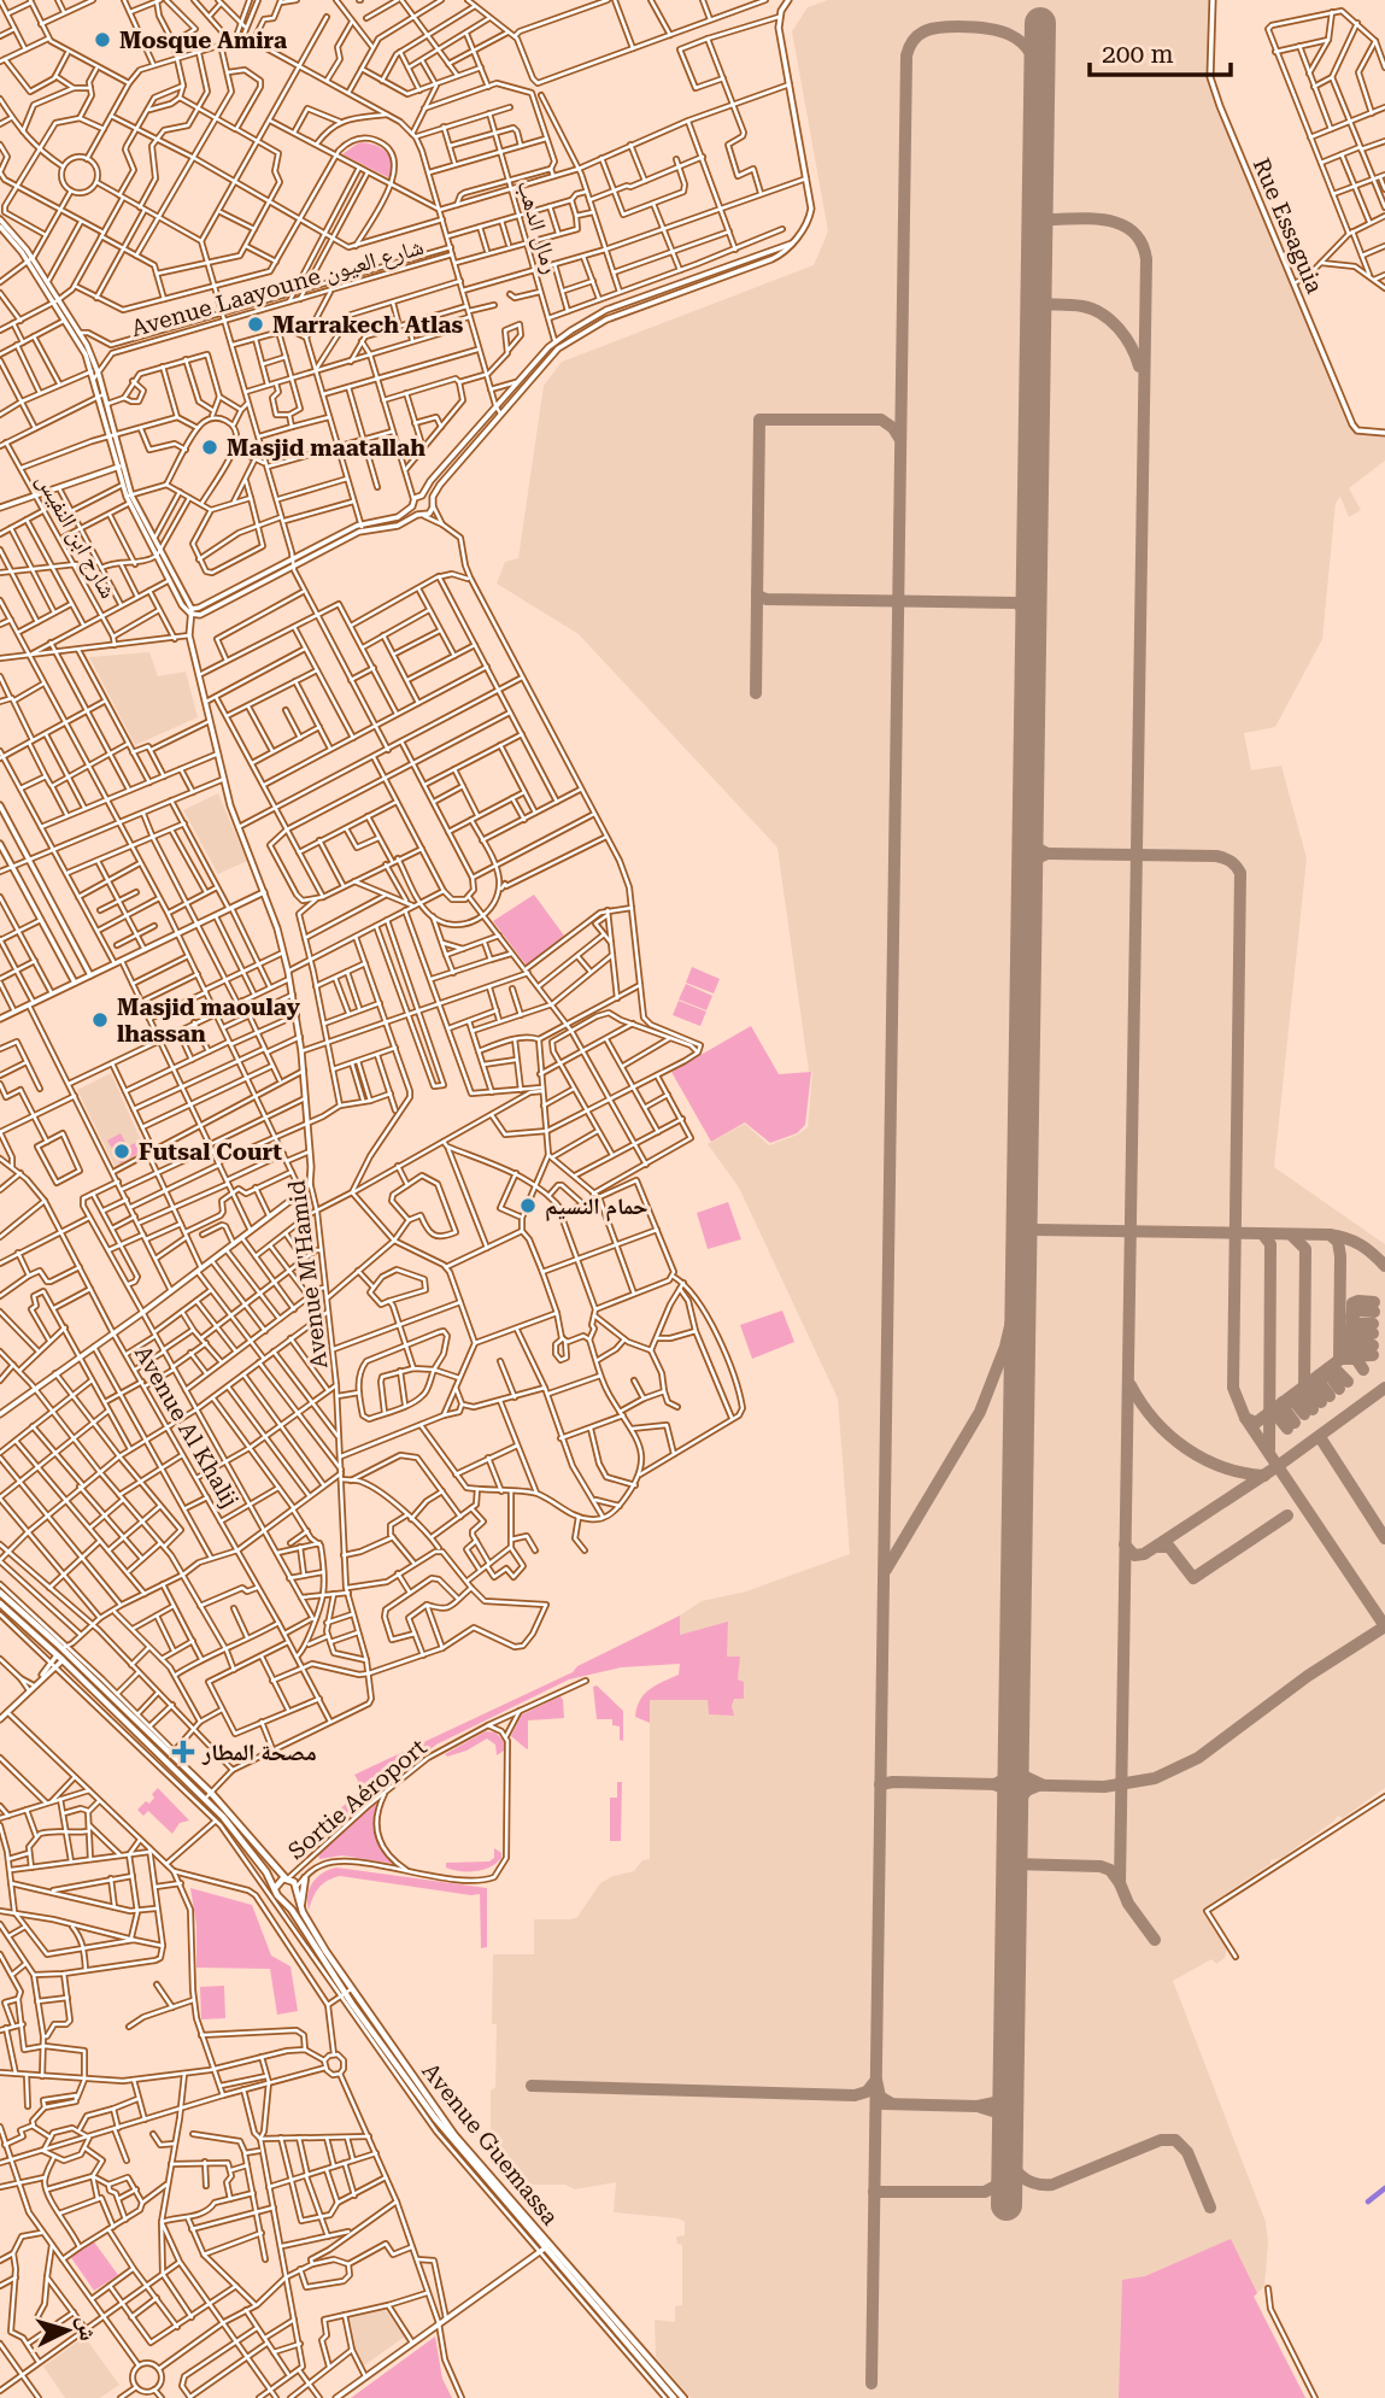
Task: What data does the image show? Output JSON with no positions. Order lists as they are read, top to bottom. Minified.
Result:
{"streets":{"main road":["Avenue Guemassa"],"street":["Rue Essaguia","رمال الدهب","Avenue Laayoune شارع العيون","شارح ابن النفيس","Avenue M'Hamid","Avenue Al Khalij","Sortie Aéroport"]},"crossings":[["Avenue M'Hamid","Avenue Al Khalij"],["Sortie Aéroport","Avenue Guemassa"]],"places":{"other":["Mosque Amira","Marrakech Atlas","Masjid maatallah","Masjid maoulay lhassan","Futsal Court","حمام النسيم"],"health":["مصحة المطار"]},"scale_bar":"200 m","north":"right"}
